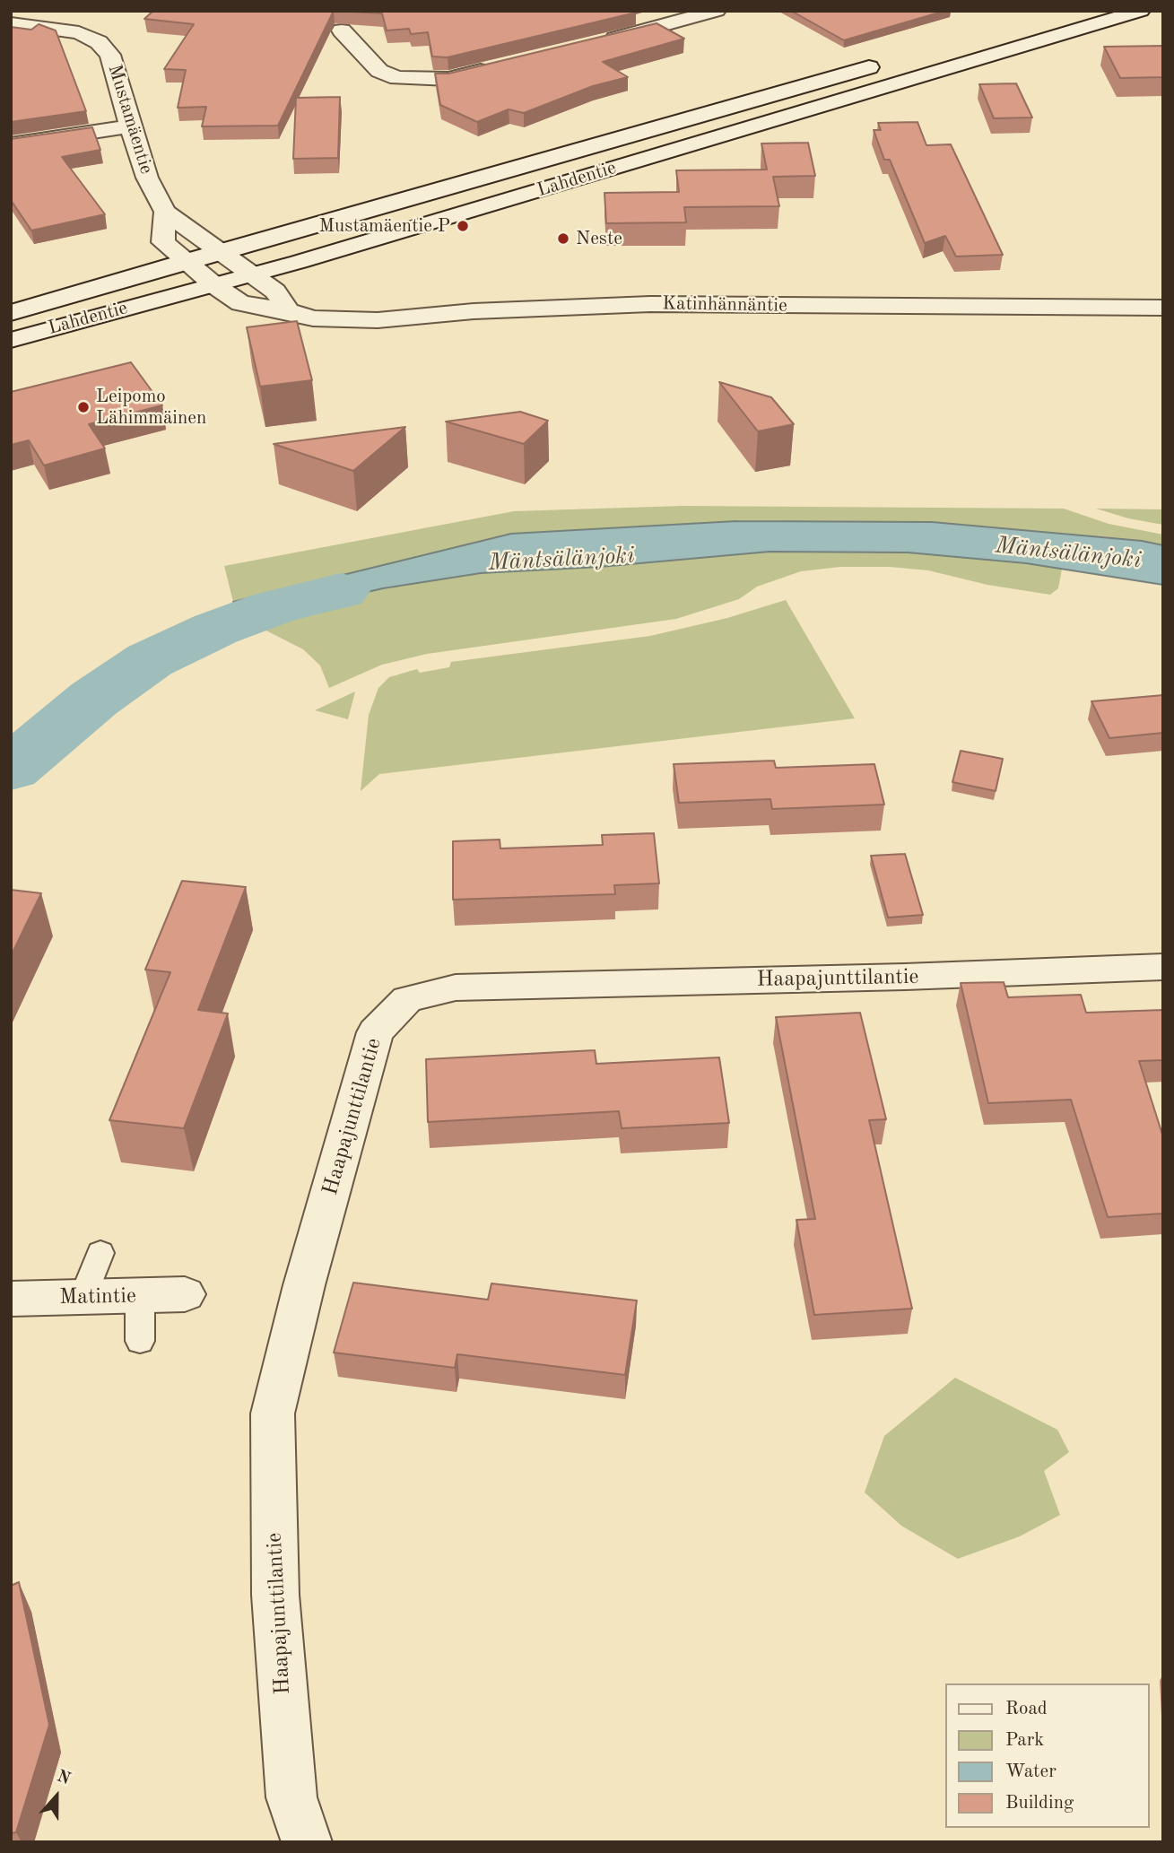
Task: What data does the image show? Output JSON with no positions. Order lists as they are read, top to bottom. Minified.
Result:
{"streets":{"street":["Mustamäentie","Lahdentie","Katinhännäntie","Haapajunttilantie","Matintie"]},"crossings":[["Mustamäentie","Lahdentie"],["Mustamäentie","Katinhännäntie"],["Lahdentie","Katinhännäntie"]],"water":["Mäntsälänjoki"],"places":["Mustamäentie P","Neste","Leipomo Lähimmäinen"],"legend":["Road","Park","Water","Building"],"north":"top"}
